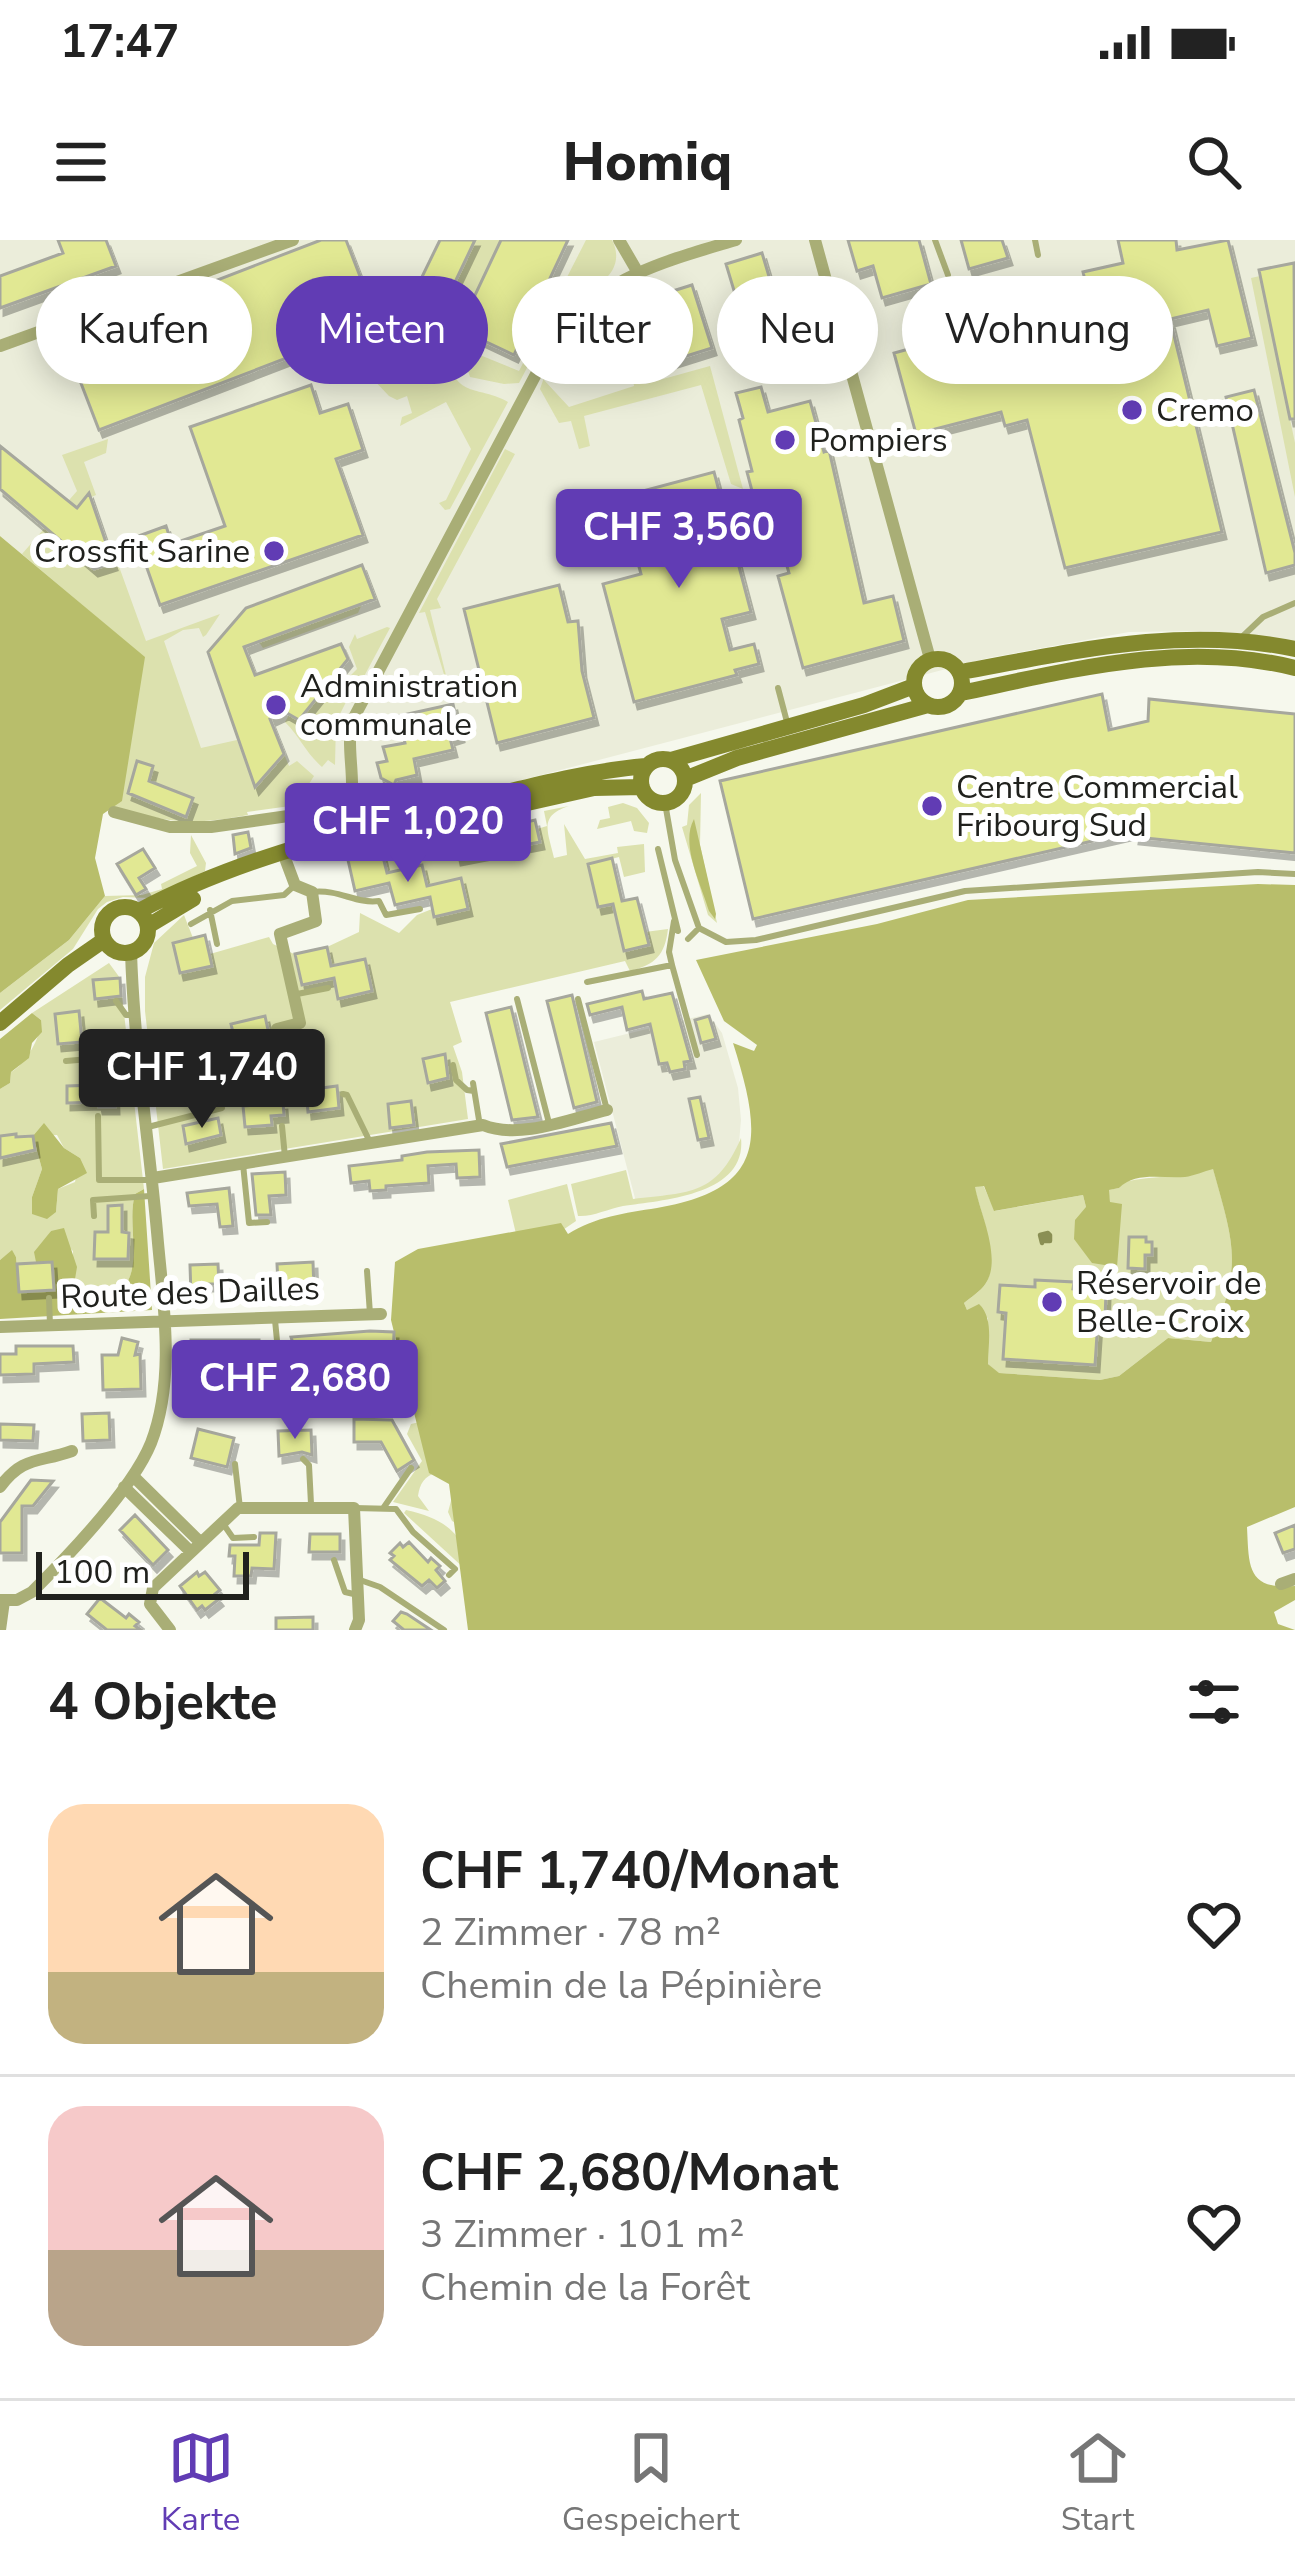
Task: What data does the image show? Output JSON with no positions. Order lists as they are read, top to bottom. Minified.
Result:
{"streets":{"street":["Route des Dailles"]},"places":["Cremo","Pompiers","Crossfit Sarine","Administration communale","Centre Commercial Fribourg Sud","Réservoir de Belle-Croix"],"scale_bar":"100 m","page":{"status":"17:47","header":"Homiq","chip":["Kaufen","Mieten","Filter","Neu","Wohnung"],"price":["CHF 3,560","CHF 1,020","CHF 1,740","CHF 2,680"],"scale":"100 m","heading":"4 Objekte","list":[{"name":"CHF 1,740/Monat","note":"2 Zimmer · 78 m² · Chemin de la Pépinière"},{"name":"CHF 2,680/Monat","note":"3 Zimmer · 101 m² · Chemin de la Forêt"}],"tabs":["Karte","Gespeichert","Start"]}}
